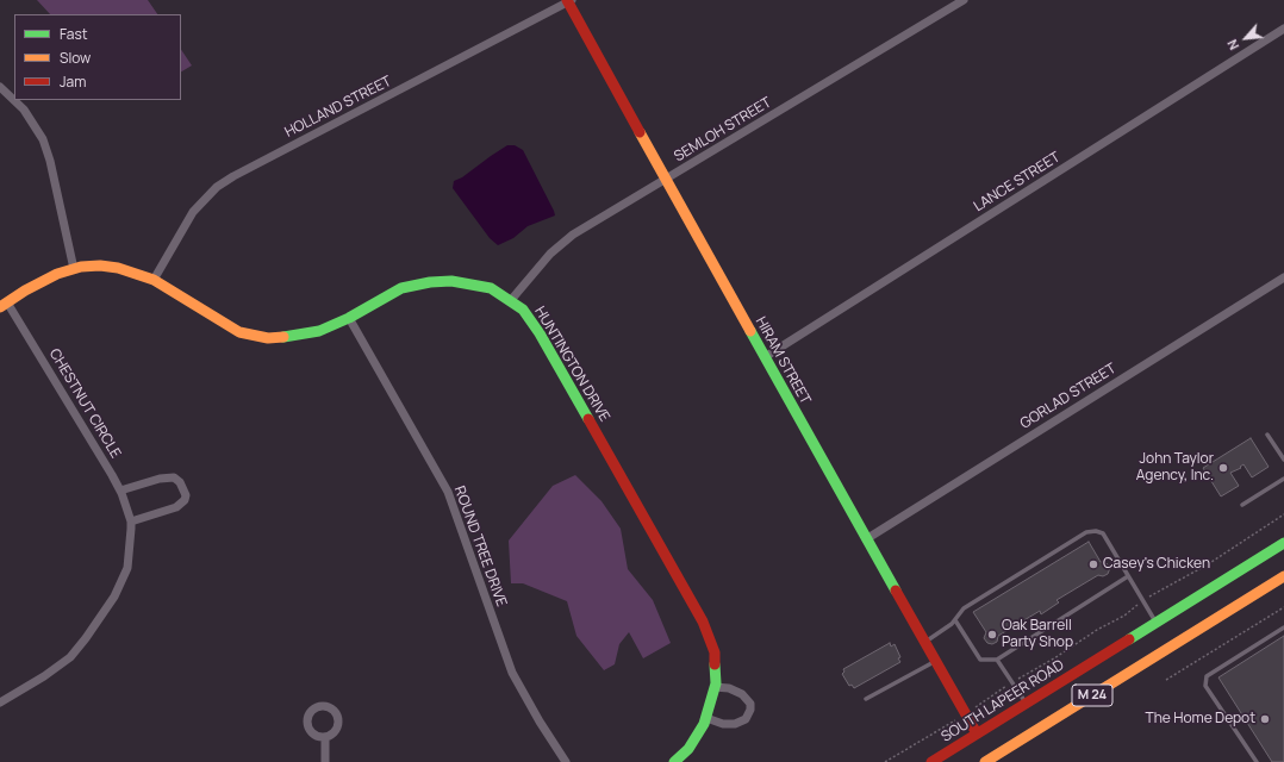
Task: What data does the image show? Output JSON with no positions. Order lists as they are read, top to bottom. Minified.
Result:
{"streets":{"street":["HOLLAND STREET","SEMLOH STREET","LANCE STREET","HIRAM STREET","HUNTINGTON DRIVE","GORLAD STREET","CHESTNUT CIRCLE","ROUND TREE DRIVE","M 24","SOUTH LAPEER ROAD"]},"crossings":[["HOLLAND STREET","HIRAM STREET"],["HOLLAND STREET","HUNTINGTON DRIVE"],["SEMLOH STREET","HIRAM STREET"],["SEMLOH STREET","HUNTINGTON DRIVE"],["LANCE STREET","HIRAM STREET"],["HIRAM STREET","GORLAD STREET"],["HIRAM STREET","SOUTH LAPEER ROAD"],["HUNTINGTON DRIVE","CHESTNUT CIRCLE"],["HUNTINGTON DRIVE","ROUND TREE DRIVE"]],"places":["John Taylor Agency, Inc.","Casey's Chicken","Oak Barrell Party Shop","The Home Depot"],"legend":["Fast","Slow","Jam"],"north":"bottom left"}
